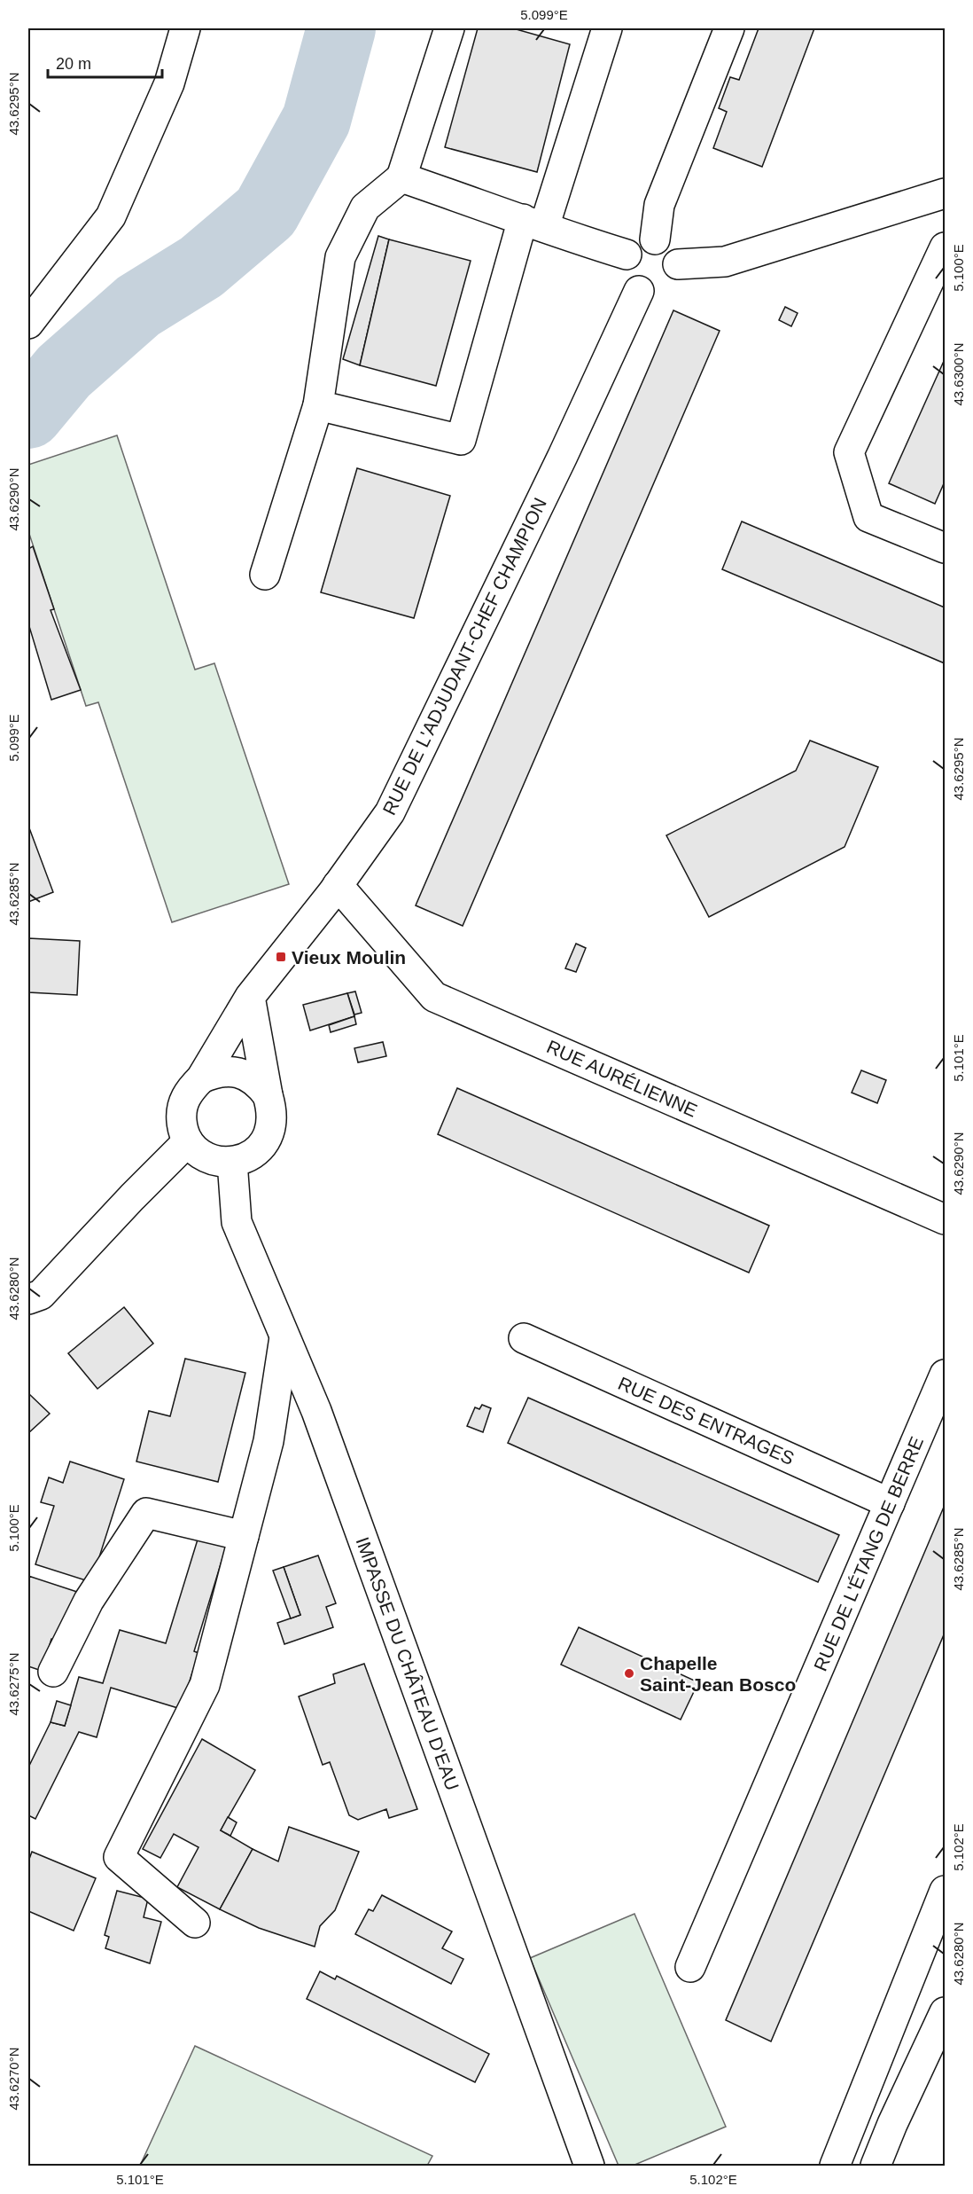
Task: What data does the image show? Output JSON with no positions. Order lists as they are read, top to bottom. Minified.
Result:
{"streets":{"street":["RUE DE L'ADJUDANT-CHEF CHAMPION","RUE AURÉLIENNE","RUE DES ENTRAGES","RUE DE L'ÉTANG DE BERRE","IMPASSE DU CHÂTEAU D'EAU"]},"crossings":[["RUE DE L'ADJUDANT-CHEF CHAMPION","RUE AURÉLIENNE"],["RUE DE L'ADJUDANT-CHEF CHAMPION","IMPASSE DU CHÂTEAU D'EAU"],["RUE DES ENTRAGES","RUE DE L'ÉTANG DE BERRE"]],"places":{"transit":["Vieux Moulin"],"other":["Chapelle Saint-Jean Bosco"]},"scale_bar":"20 m","coordinates":["5.099°E","43.6295°N","5.100°E","43.6300°N","43.6290°N","43.6285°N","5.101°E","43.6280°N","43.6275°N","5.102°E","43.6270°N"]}
